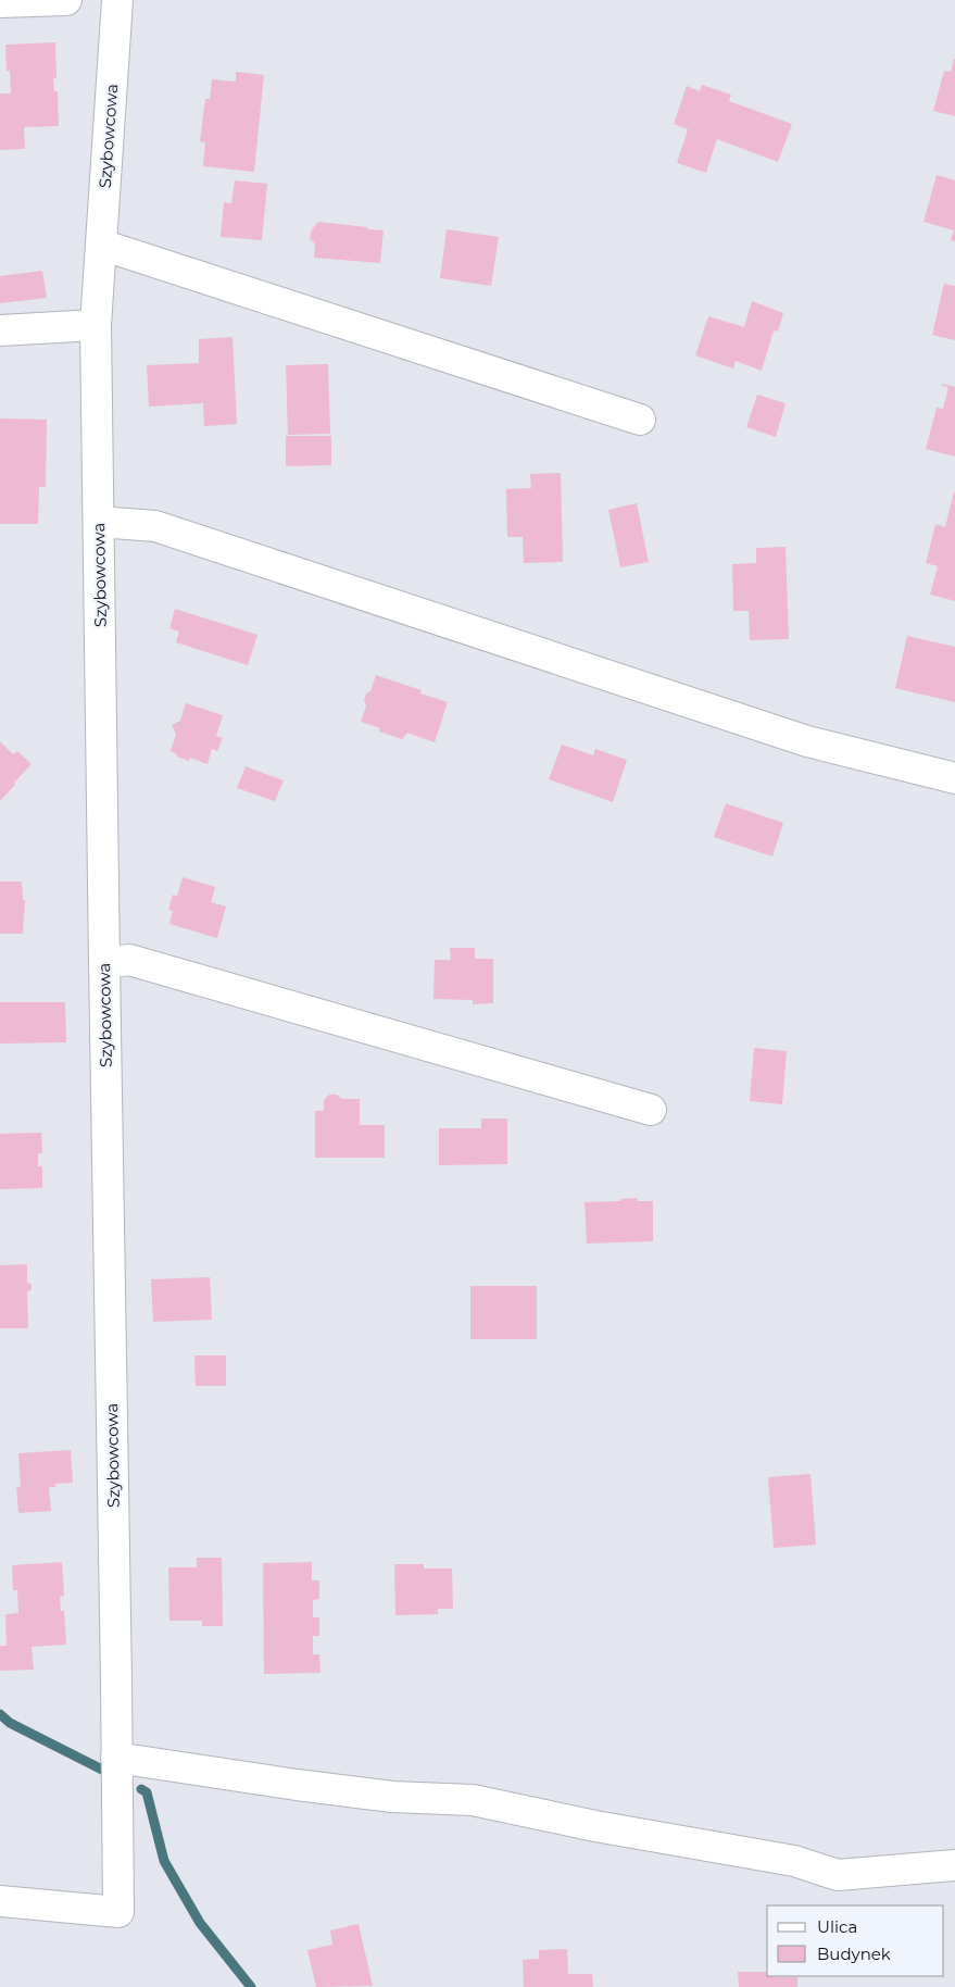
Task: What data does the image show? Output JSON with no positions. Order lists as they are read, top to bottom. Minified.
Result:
{"streets":{"street":["Szybowcowa"]},"legend":["Ulica","Budynek"]}
